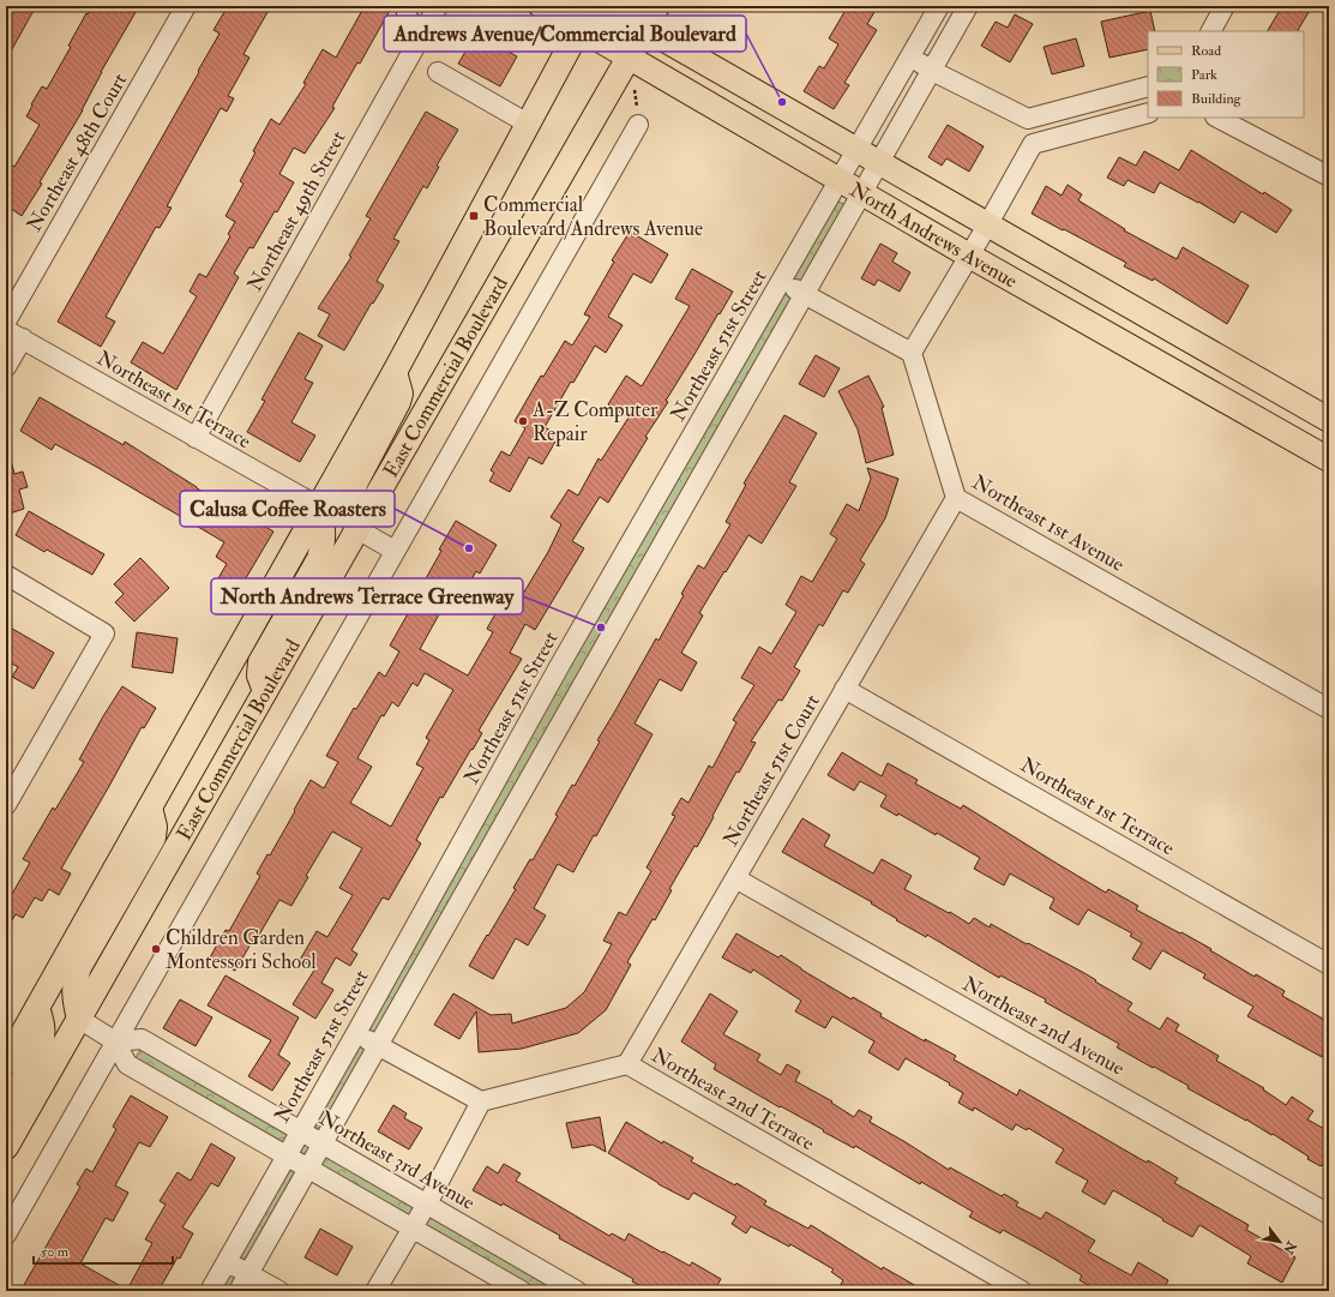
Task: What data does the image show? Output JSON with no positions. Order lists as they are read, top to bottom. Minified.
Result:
{"streets":{"main road":["North Andrews Avenue","East Commercial Boulevard"],"street":["Northeast 48th Court","Northeast 49th Street","Northeast 51st Street","Northeast 1st Terrace","Northeast 1st Avenue","Northeast 51st Court","Northeast 2nd Avenue","Northeast 2nd Terrace","Northeast 3rd Avenue"]},"crossings":[["Northeast 49th Street","Northeast 1st Terrace"],["North Andrews Avenue","Northeast 51st Street"],["North Andrews Avenue","East Commercial Boulevard"],["Northeast 51st Street","Northeast 3rd Avenue"],["East Commercial Boulevard","Northeast 1st Terrace"],["Northeast 1st Terrace","Northeast 51st Court"],["Northeast 1st Avenue","Northeast 51st Court"],["Northeast 51st Court","Northeast 2nd Avenue"],["Northeast 51st Court","Northeast 2nd Terrace"]],"places":{"other":["Andrews Avenue/Commercial Boulevard","A-Z Computer Repair","Calusa Coffee Roasters","North Andrews Terrace Greenway","Children Garden Montessori School"],"transit":["Commercial Boulevard/Andrews Avenue"]},"legend":["Road","Park","Building"],"scale_bar":"50 m","north":"bottom right"}
